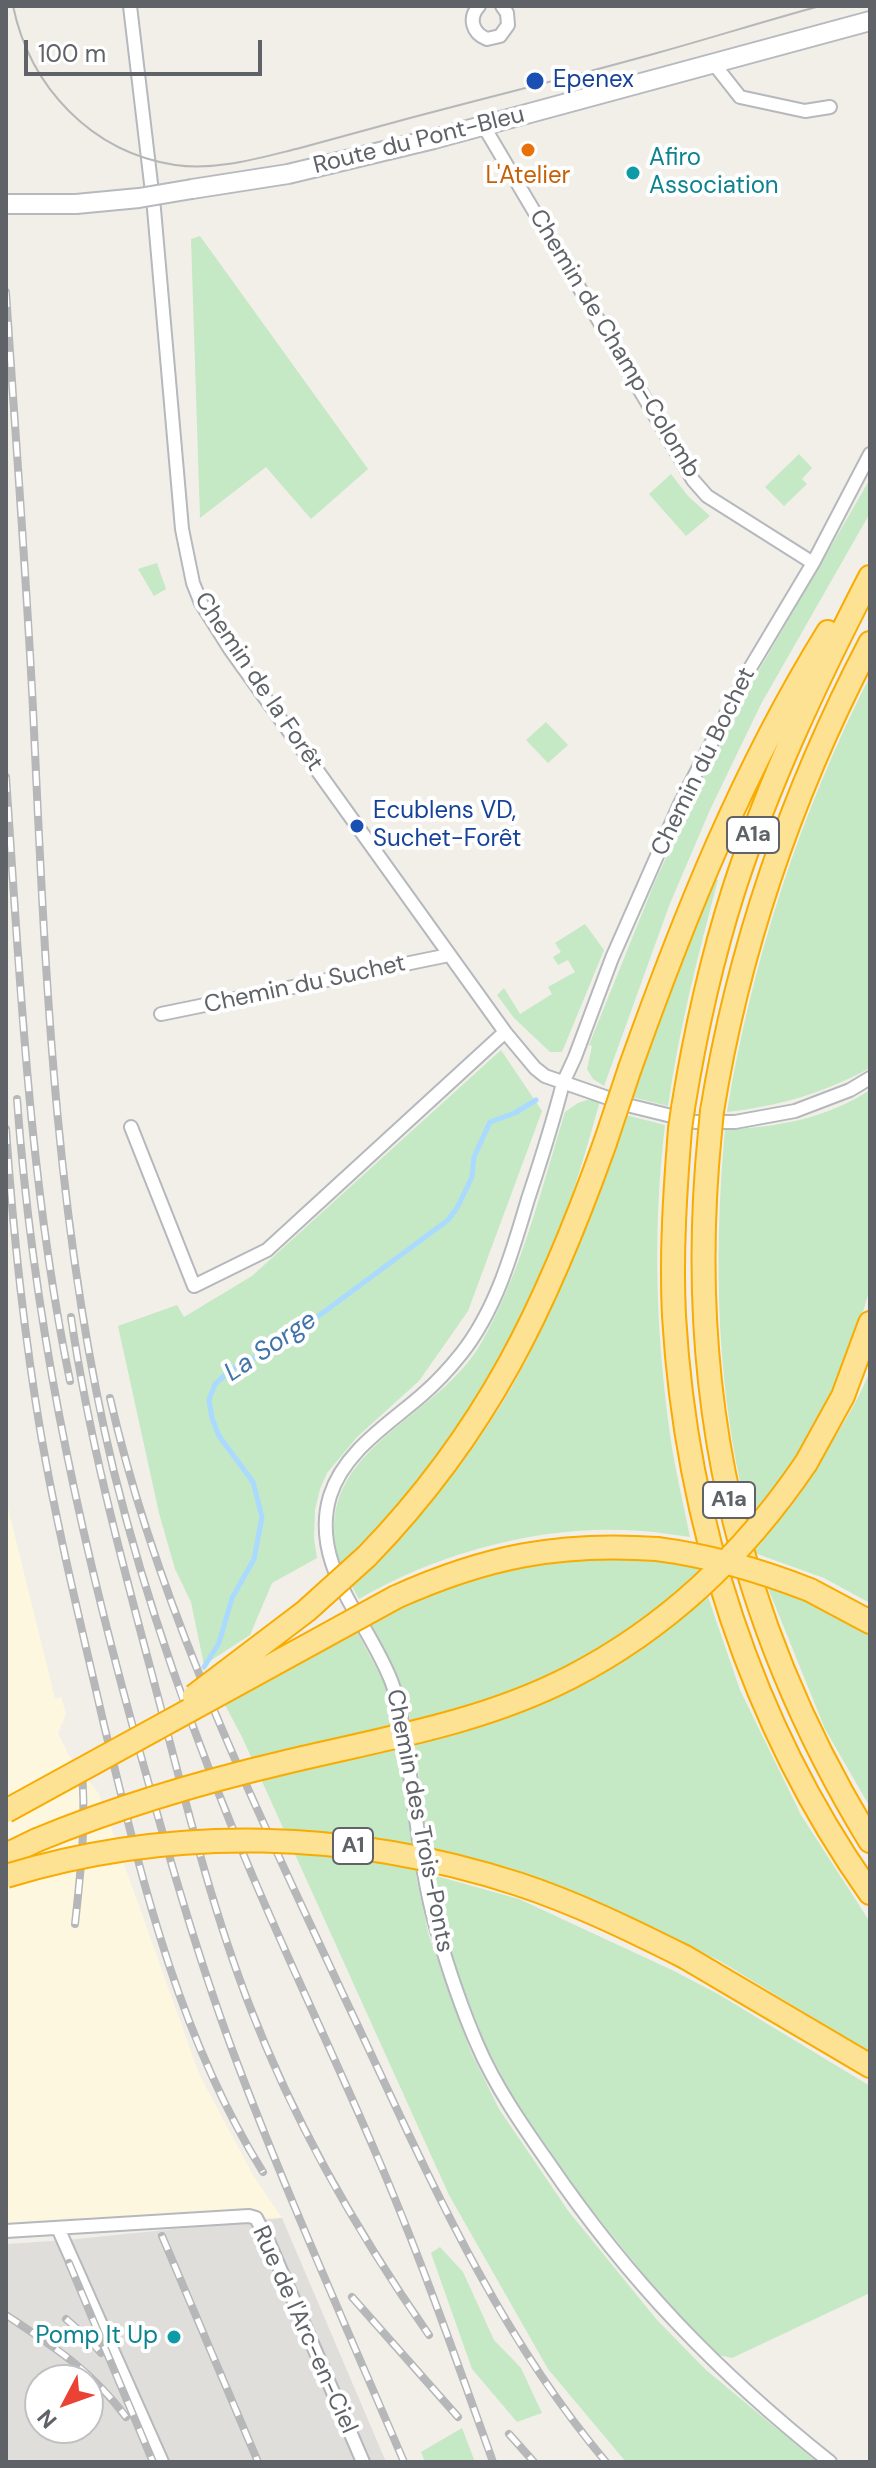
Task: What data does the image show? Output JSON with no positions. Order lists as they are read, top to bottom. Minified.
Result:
{"streets":{"highway":["A1a","A1"],"main road":["Route du Pont-Bleu"],"street":["Chemin de Champ-Colomb","Chemin de la Forêt","Chemin du Bochet","Chemin du Suchet","Chemin des Trois-Ponts","Rue de l'Arc-en-Ciel"]},"crossings":[["Route du Pont-Bleu","Chemin de Champ-Colomb"],["Chemin de Champ-Colomb","Chemin du Bochet"],["Chemin de la Forêt","Chemin du Bochet"],["Chemin de la Forêt","Chemin du Suchet"],["Chemin de la Forêt","Chemin des Trois-Ponts"],["Chemin du Bochet","Chemin des Trois-Ponts"]],"water":["La Sorge"],"places":["Epenex","L'Atelier","Afiro Association","Ecublens VD, Suchet-Forêt","Pomp It Up"],"scale_bar":"100 m","north":"bottom left"}
